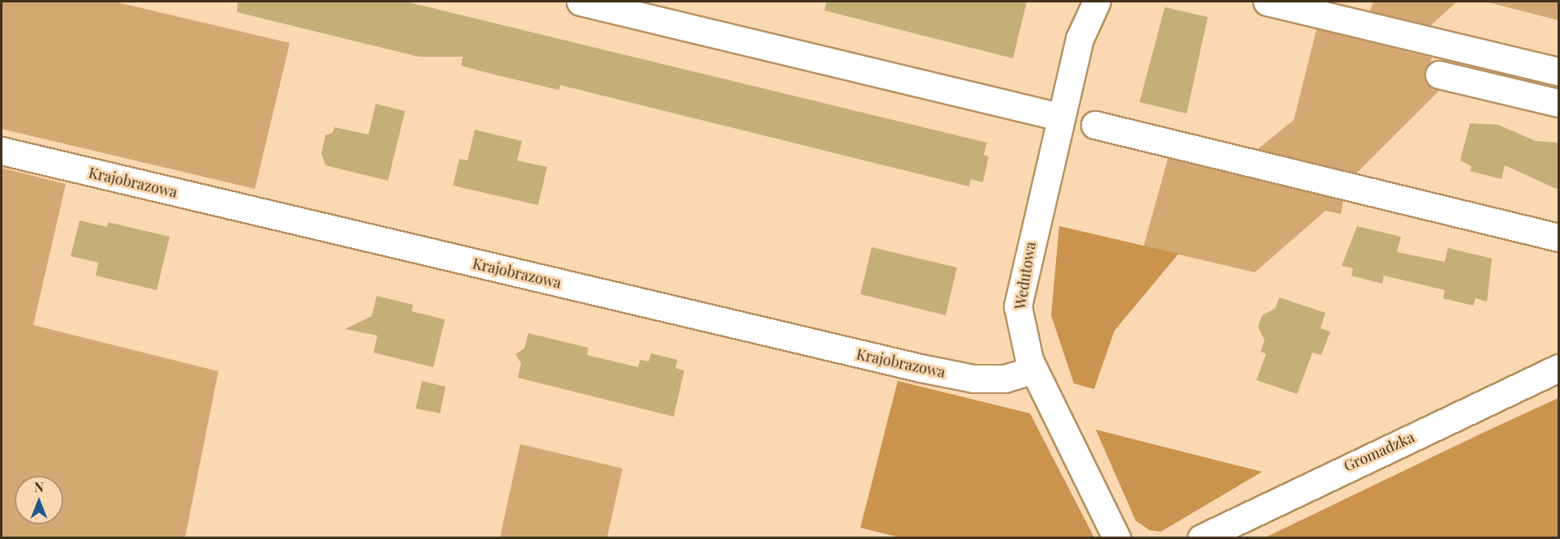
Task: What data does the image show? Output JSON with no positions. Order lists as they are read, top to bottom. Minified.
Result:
{"streets":{"street":["Krajobrazowa","Wedutowa","Gromadzka"]},"crossings":[["Krajobrazowa","Wedutowa"]],"north":"top"}
